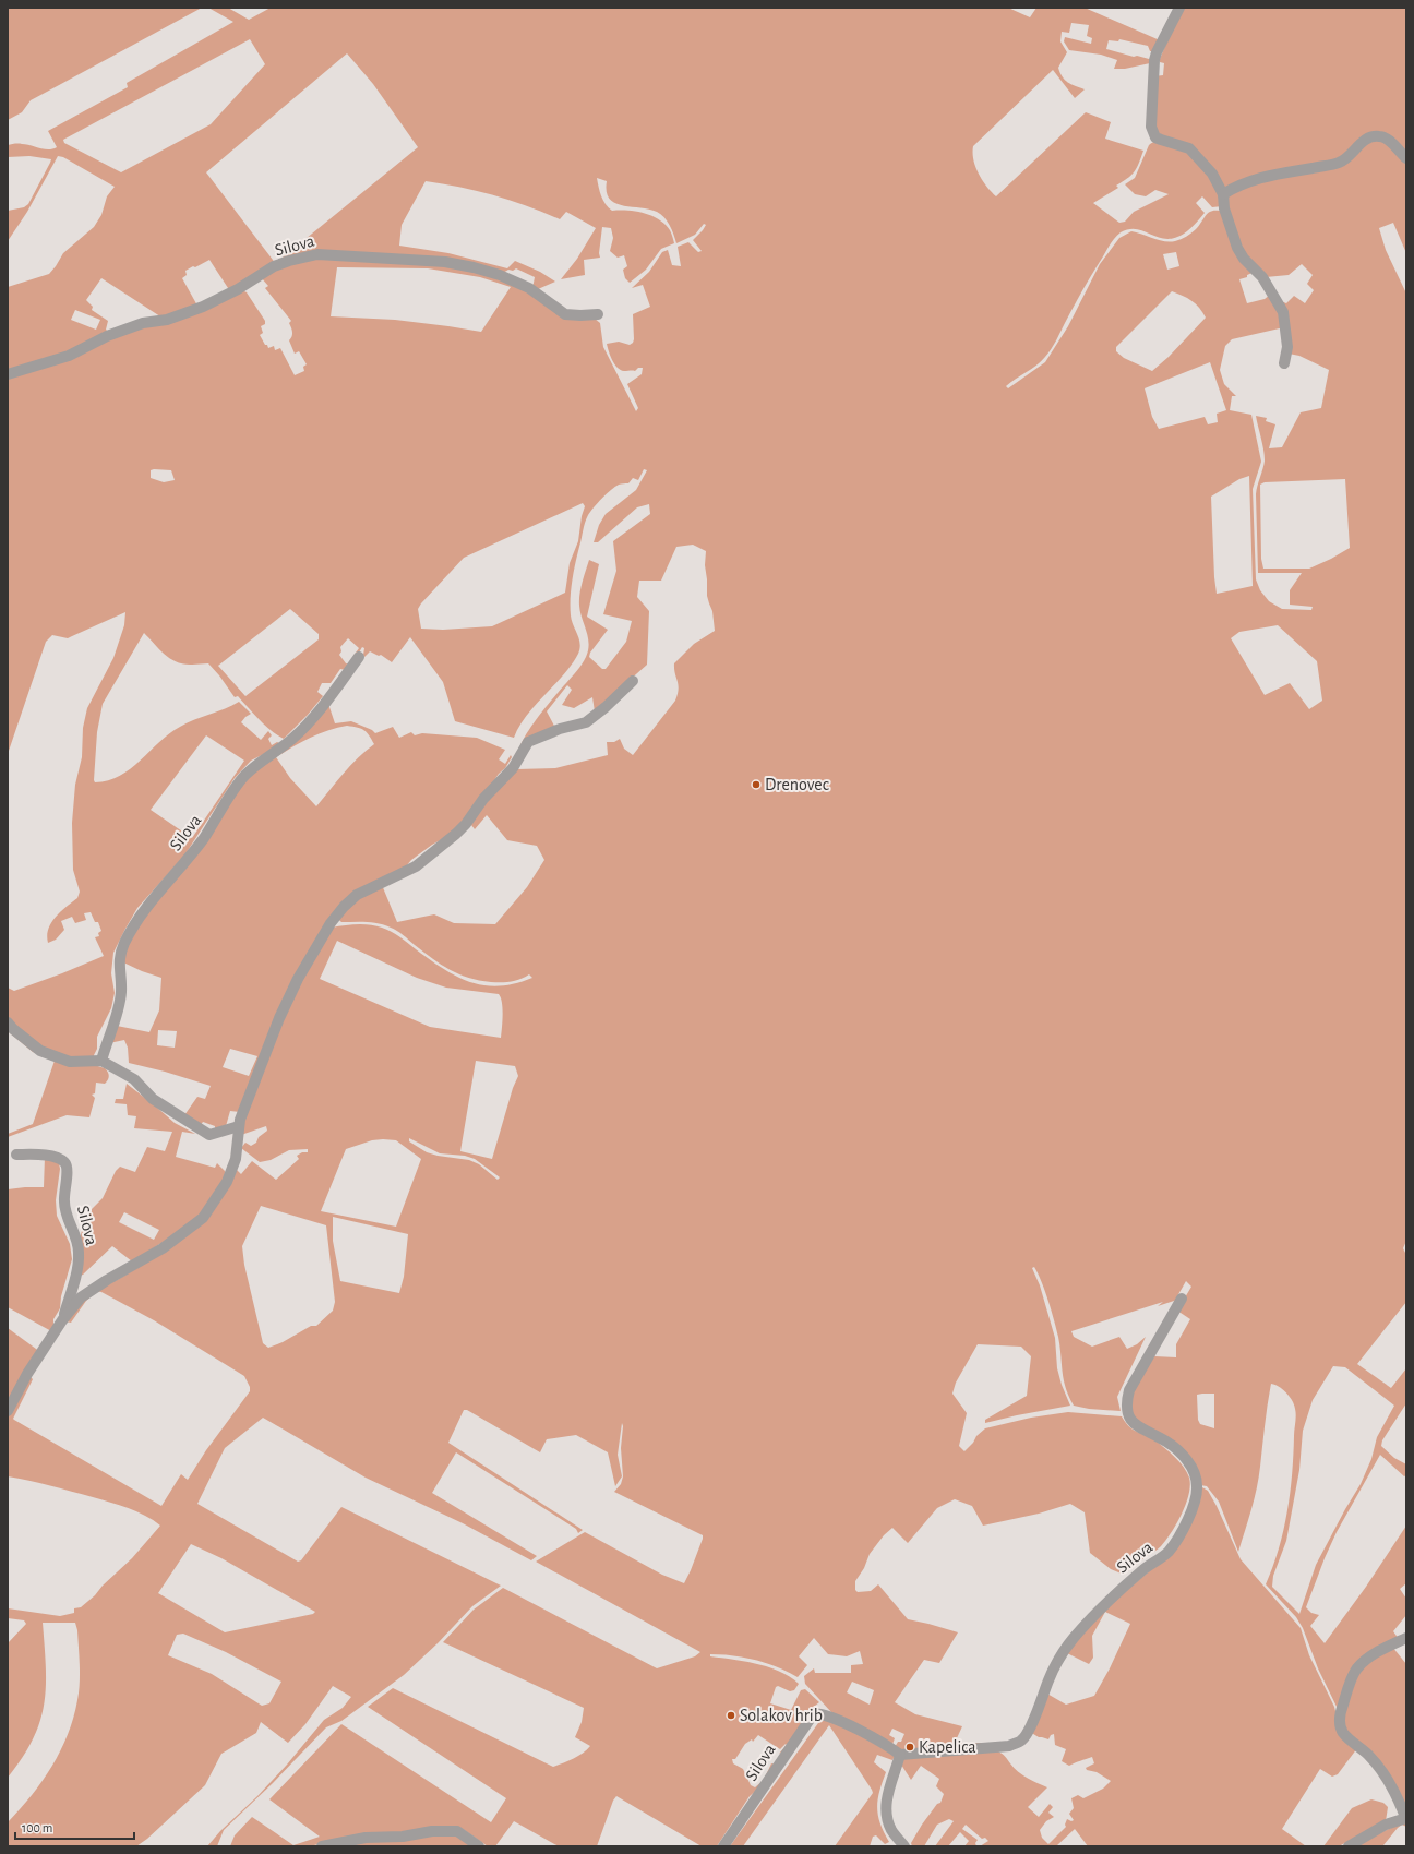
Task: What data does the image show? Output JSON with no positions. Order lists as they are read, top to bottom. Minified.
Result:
{"streets":{"street":["Silova"]},"places":["Drenovec","Solakov hrib","Kapelica"],"scale_bar":"100 m"}
